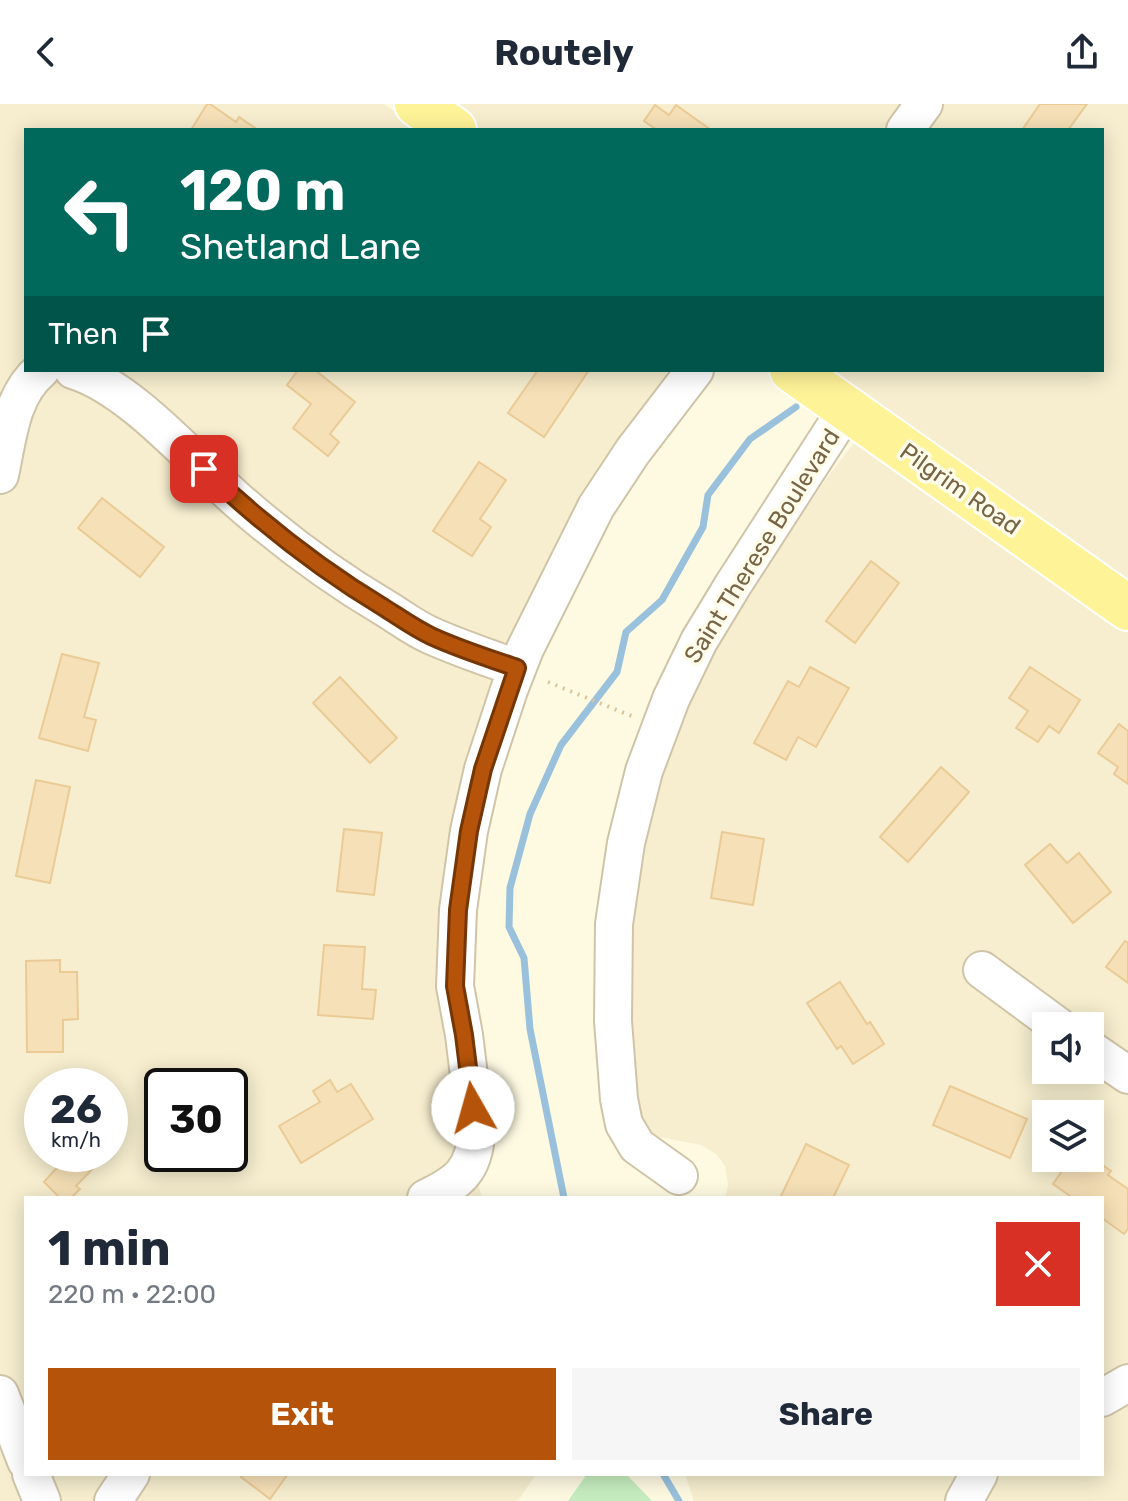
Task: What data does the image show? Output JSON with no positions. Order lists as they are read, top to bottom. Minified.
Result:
{"streets":{"main road":["Pilgrim Road"],"street":["Saint Therese Boulevard"]},"crossings":[["Pilgrim Road","Saint Therese Boulevard"]],"page":{"header":"Routely","turn":["120 m","Shetland Lane"],"then":"Then","speed":"26 km/h","limit":"30","heading":["1 min","220 m · 22:00"],"buttons":["Exit","Share"]}}
